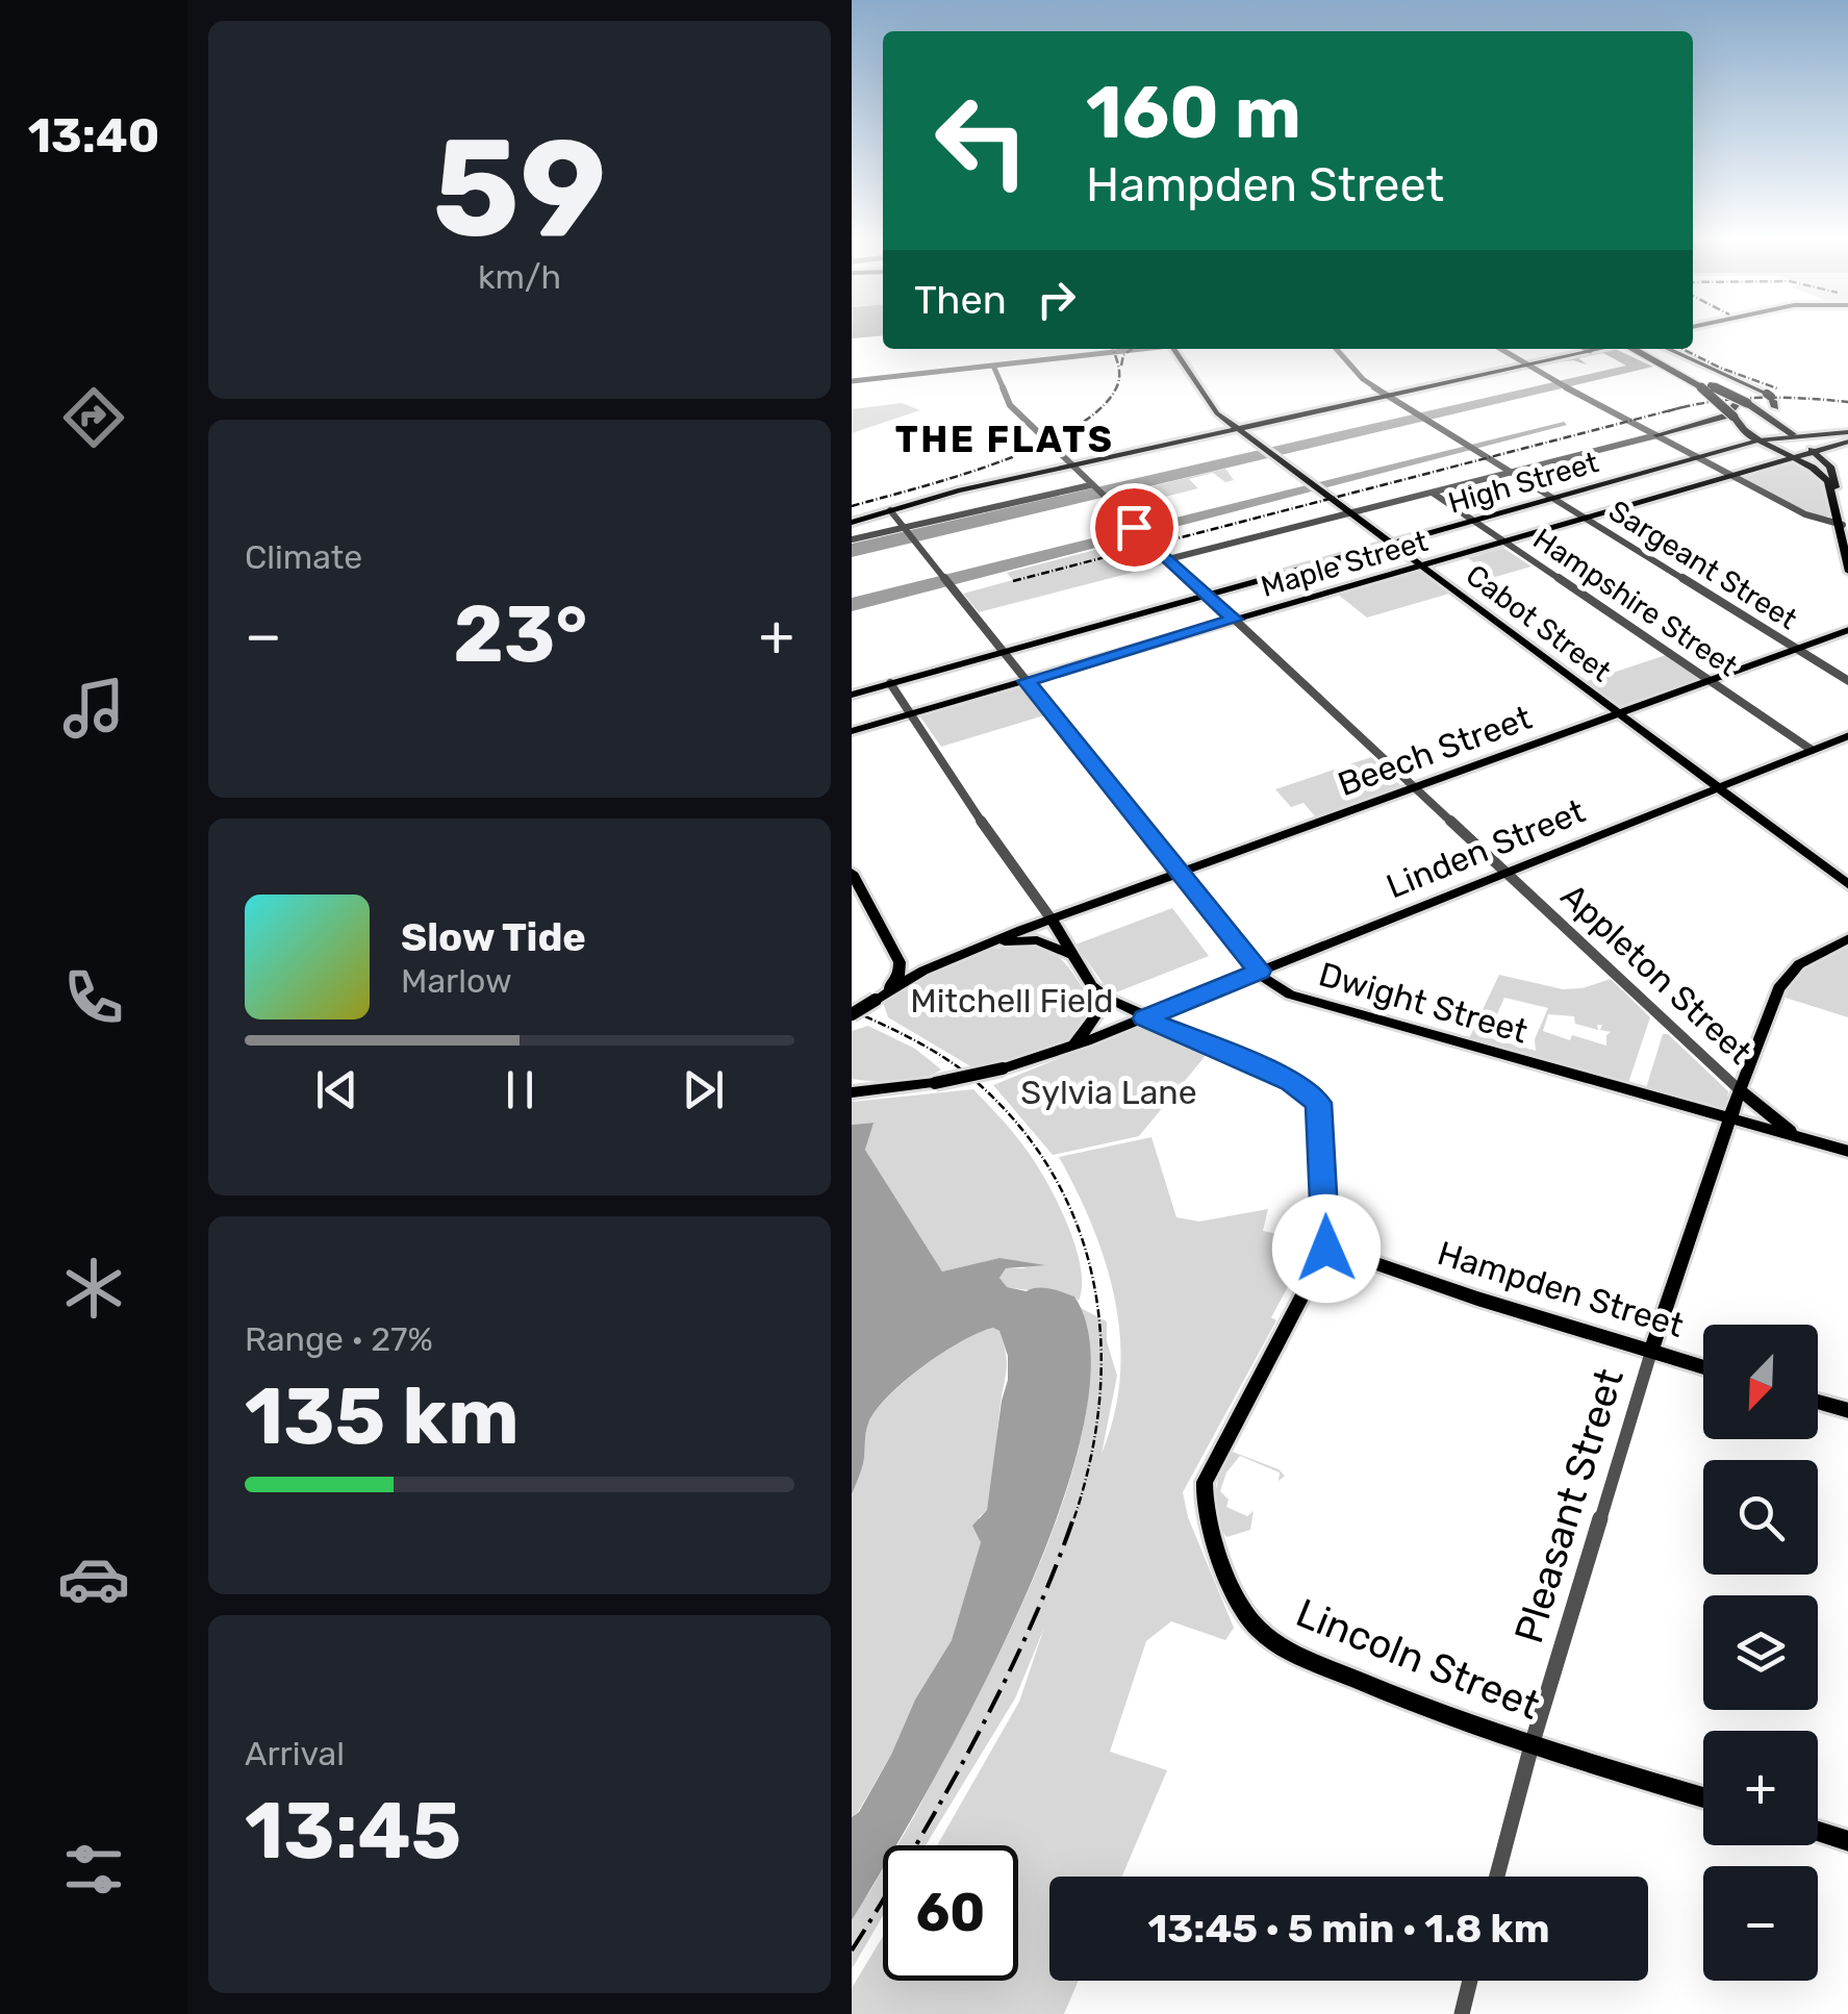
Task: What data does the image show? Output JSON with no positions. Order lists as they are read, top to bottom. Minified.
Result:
{"streets":{"main road":["High Street","Maple Street","Cabot Street","Beech Street","Linden Street","Appleton Street","Dwight Street","Hampden Street","Pleasant Street","Lincoln Street"],"street":["Sargeant Street","Hampshire Street"]},"crossings":[["High Street","Sargeant Street"],["High Street","Hampshire Street"],["High Street","Cabot Street"],["High Street","Appleton Street"],["High Street","Dwight Street"],["Maple Street","Sargeant Street"],["Maple Street","Hampshire Street"],["Maple Street","Cabot Street"],["Maple Street","Appleton Street"],["Maple Street","Dwight Street"],["Sargeant Street","Beech Street"],["Hampshire Street","Beech Street"],["Hampshire Street","Linden Street"],["Cabot Street","Beech Street"],["Cabot Street","Linden Street"],["Beech Street","Appleton Street"],["Beech Street","Dwight Street"],["Linden Street","Appleton Street"],["Linden Street","Dwight Street"],["Appleton Street","Dwight Street"],["Appleton Street","Pleasant Street"],["Dwight Street","Pleasant Street"],["Hampden Street","Pleasant Street"],["Hampden Street","Lincoln Street"],["Pleasant Street","Lincoln Street"]],"districts":["THE FLATS"],"parks":["Mitchell Field","Sylvia Lane"],"north":"bottom left","page":{"tabs":"13:40","tile":[["59","km/h"],"Climate",["Range · 27%","135 km"],["Arrival","13:45"]],"turn":["160 m","Hampden Street"],"then":"Then","heat":["−","23°","+"],"song":["Slow Tide","Marlow"],"map_buttons":["+","−"],"limit":"60","trip":"13:45 · 5 min · 1.8 km"}}
